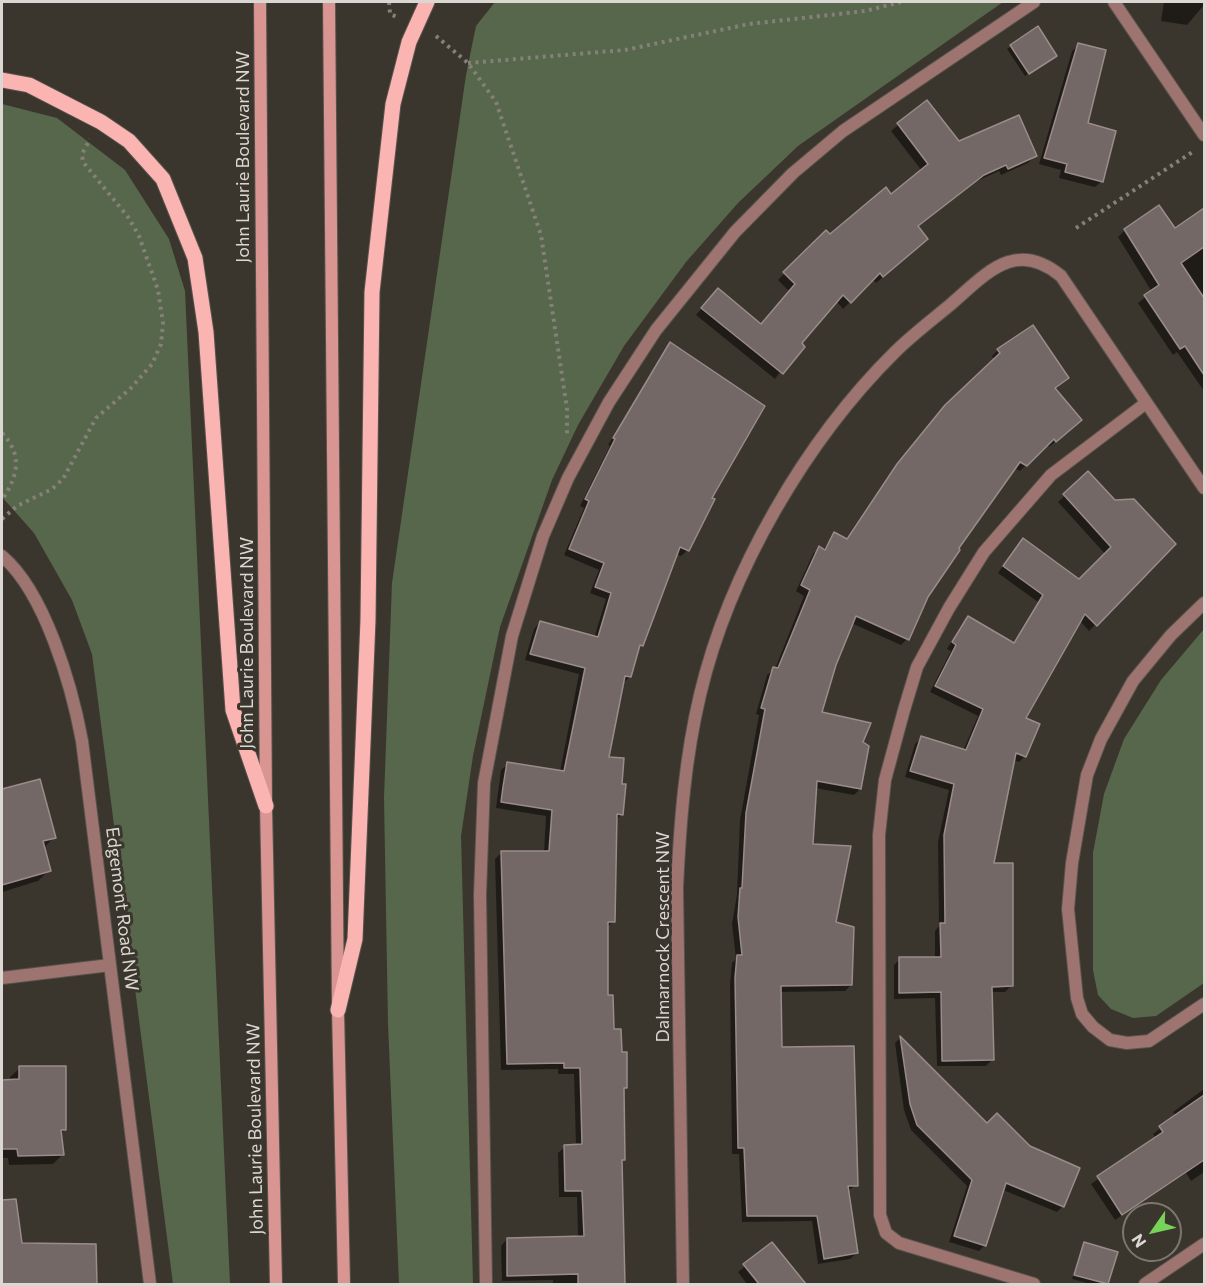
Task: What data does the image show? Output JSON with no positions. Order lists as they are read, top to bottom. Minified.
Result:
{"streets":{"main road":["John Laurie Boulevard NW"],"street":["Edgemont Road NW","Dalmarnock Crescent NW"]},"north":"bottom left"}
